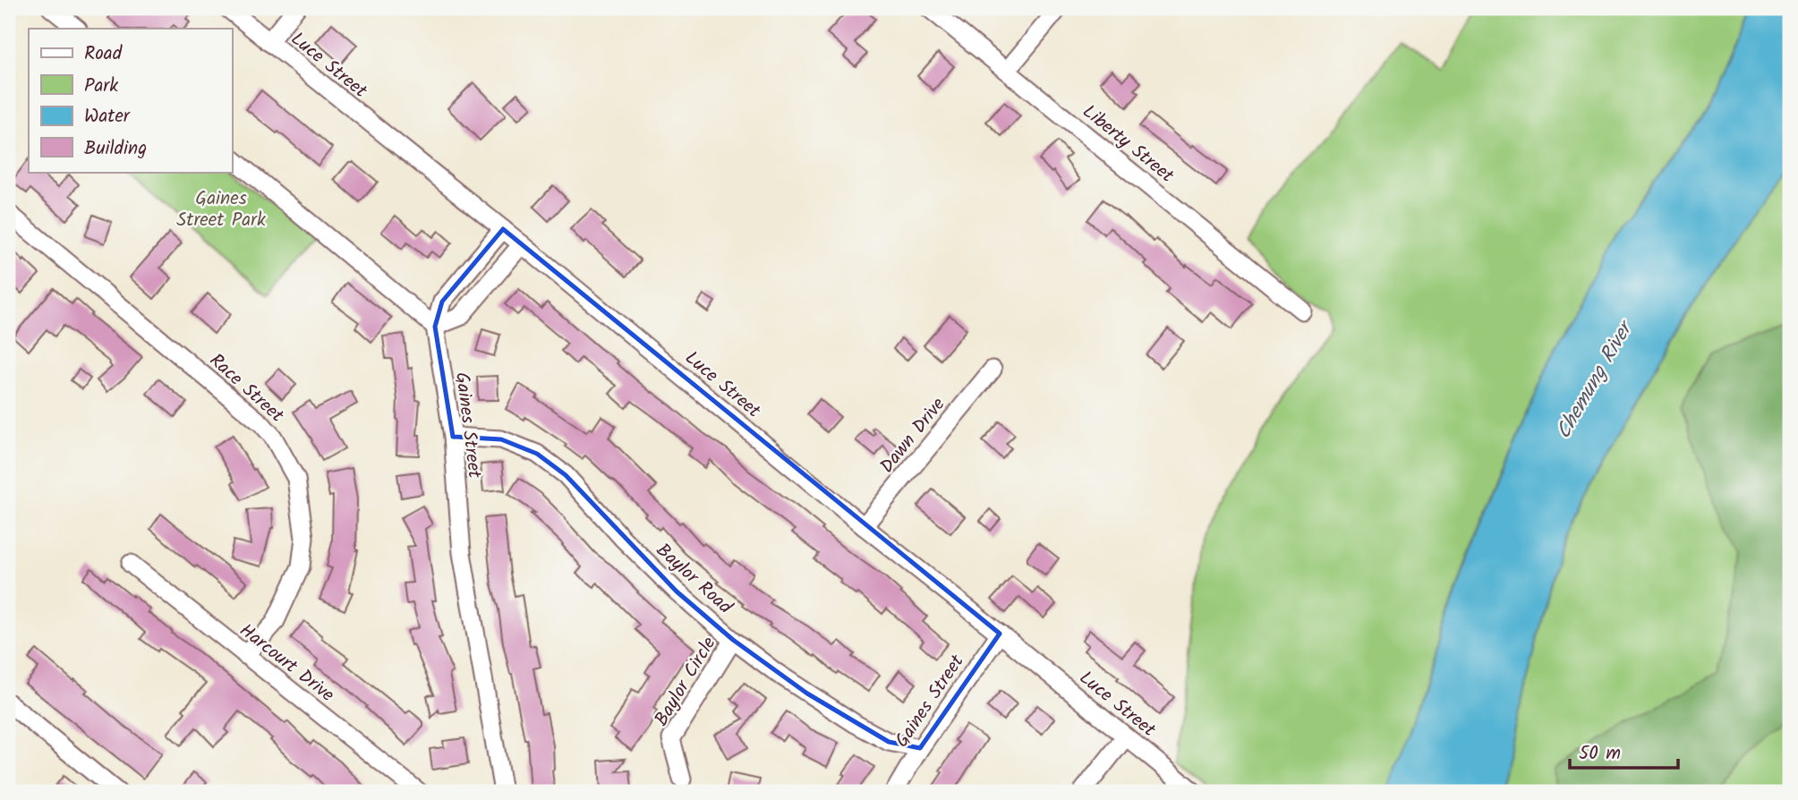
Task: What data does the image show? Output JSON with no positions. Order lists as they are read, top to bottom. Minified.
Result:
{"streets":{"street":["Luce Street","Liberty Street","Race Street","Gaines Street","Dawn Drive","Baylor Road","Harcourt Drive","Baylor Circle"]},"crossings":[["Luce Street","Gaines Street"],["Luce Street","Dawn Drive"],["Race Street","Harcourt Drive"],["Gaines Street","Baylor Road"],["Baylor Road","Baylor Circle"]],"water":["Chemung River"],"parks":["Gaines Street Park"],"legend":["Road","Park","Water","Building"],"scale_bar":"50 m"}
